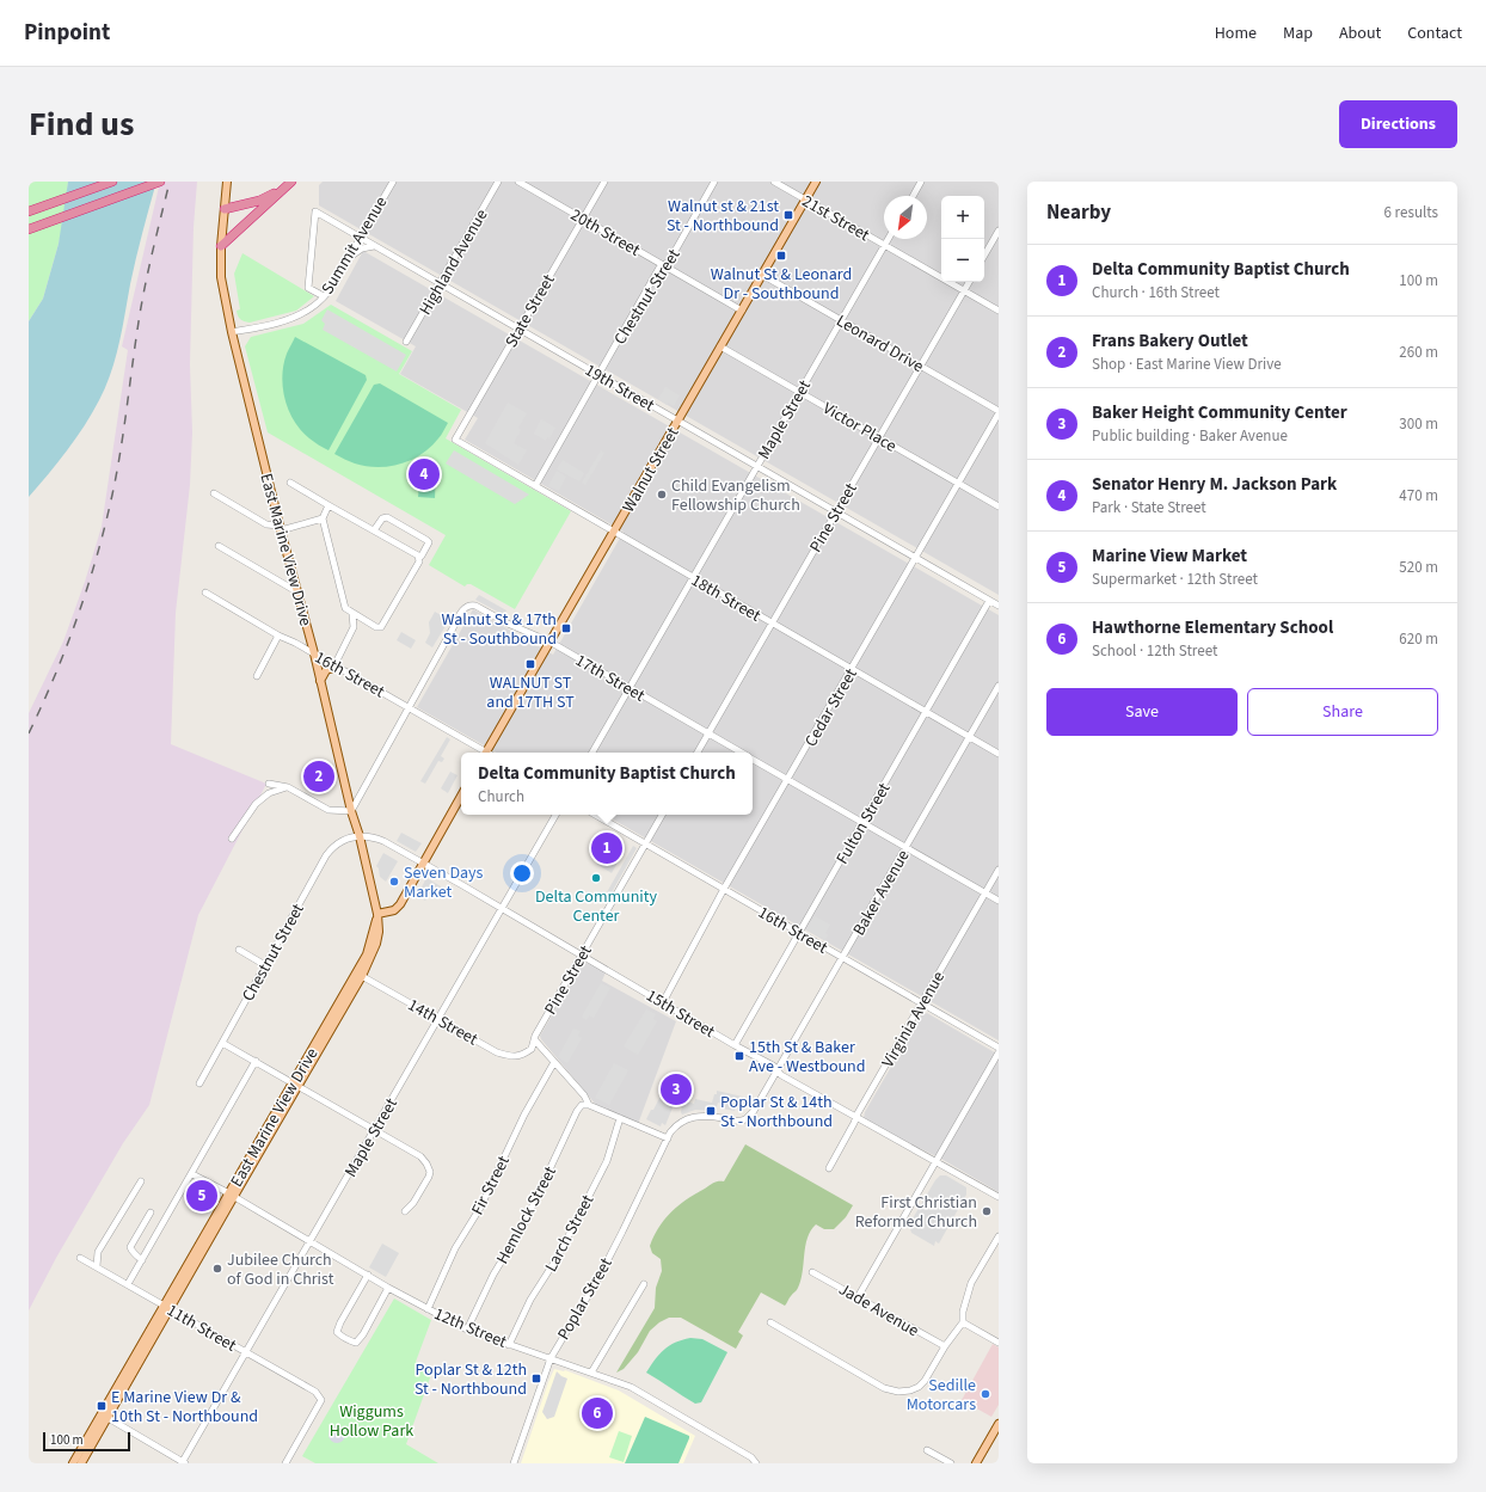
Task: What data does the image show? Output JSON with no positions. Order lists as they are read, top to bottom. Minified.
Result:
{"streets":{"main road":["Walnut Street","East Marine View Drive"],"street":["21st Street","20th Street","Summit Avenue","Highland Avenue","Chestnut Street","State Street","Leonard Drive","19th Street","Maple Street","Victor Place","Pine Street","18th Street","16th Street","17th Street","Cedar Street","Fulton Street","Baker Avenue","15th Street","Virginia Avenue","14th Street","Fir Street","Hemlock Street","Larch Street","Poplar Street","Jade Avenue","11th Street","12th Street"]},"crossings":[["21st Street","Maple Street"],["21st Street","Walnut Street"],["21st Street","Pine Street"],["20th Street","Chestnut Street"],["20th Street","State Street"],["20th Street","Walnut Street"],["Summit Avenue","19th Street"],["Summit Avenue","East Marine View Drive"],["Highland Avenue","19th Street"],["Chestnut Street","19th Street"],["Chestnut Street","East Marine View Drive"],["Chestnut Street","18th Street"],["Chestnut Street","15th Street"],["State Street","19th Street"],["State Street","18th Street"],["Leonard Drive","Maple Street"],["Leonard Drive","Walnut Street"],["Leonard Drive","Pine Street"],["Leonard Drive","Cedar Street"],["19th Street","Maple Street"],["19th Street","Walnut Street"],["19th Street","Pine Street"],["19th Street","Cedar Street"],["19th Street","Fulton Street"],["Maple Street","Victor Place"],["Maple Street","18th Street"],["Maple Street","17th Street"],["Maple Street","15th Street"],["Maple Street","14th Street"],["Maple Street","11th Street"],["Maple Street","12th Street"],["Victor Place","Walnut Street"],["Victor Place","Pine Street"],["Victor Place","Cedar Street"],["Walnut Street","18th Street"],["Walnut Street","17th Street"],["Pine Street","18th Street"],["Pine Street","16th Street"],["Pine Street","17th Street"],["Pine Street","15th Street"],["Pine Street","14th Street"],["East Marine View Drive","16th Street"],["East Marine View Drive","15th Street"],["East Marine View Drive","14th Street"],["East Marine View Drive","11th Street"],["East Marine View Drive","12th Street"],["18th Street","Cedar Street"],["18th Street","Fulton Street"],["18th Street","Baker Avenue"],["16th Street","17th Street"],["16th Street","Cedar Street"],["16th Street","Fulton Street"],["16th Street","Baker Avenue"],["16th Street","Virginia Avenue"],["17th Street","Cedar Street"],["17th Street","Fulton Street"],["17th Street","Baker Avenue"],["17th Street","Virginia Avenue"],["Cedar Street","15th Street"],["Fulton Street","15th Street"],["Baker Avenue","15th Street"],["Baker Avenue","Poplar Street"],["15th Street","Virginia Avenue"],["Fir Street","12th Street"],["Hemlock Street","12th Street"],["Larch Street","12th Street"],["Poplar Street","12th Street"]],"parks":["Wiggums Hollow Park"],"places":{"transit":["Walnut st & 21st St - Northbound","Walnut St & Leonard Dr - Southbound","Walnut St & 17th St - Southbound","WALNUT ST and 17TH ST","15th St & Baker Ave - Westbound","Poplar St & 14th St - Northbound","Poplar St & 12th St - Northbound","E Marine View Dr & 10th St - Northbound"],"other":["Child Evangelism Fellowship Church","Delta Community Center","Seven Days Market","First Christian Reformed Church","Jubilee Church of God in Christ","Sedille Motorcars"]},"scale_bar":"100 m","north":"bottom left","page":{"header":"Pinpoint","nav":["Home","Map","About","Contact"],"title":"Find us","buttons":["Directions",["Save","Share"]],"heading":["Nearby","6 results"],"map_buttons":["+","−"],"list":[{"mark":"1","name":"Delta Community Baptist Church","note":"Church · 16th Street","value":"100 m"},{"mark":"2","name":"Frans Bakery Outlet","note":"Shop · East Marine View Drive","value":"260 m"},{"mark":"3","name":"Baker Height Community Center","note":"Public building · Baker Avenue","value":"300 m"},{"mark":"4","name":"Senator Henry M. Jackson Park","note":"Park · State Street","value":"470 m"},{"mark":"5","name":"Marine View Market","note":"Supermarket · 12th Street","value":"520 m"},{"mark":"6","name":"Hawthorne Elementary School","note":"School · 12th Street","value":"620 m"}],"pins":["4","2","1","3","5","6"],"popup":["Delta Community Baptist Church","Church"],"scale":"100 m"}}
